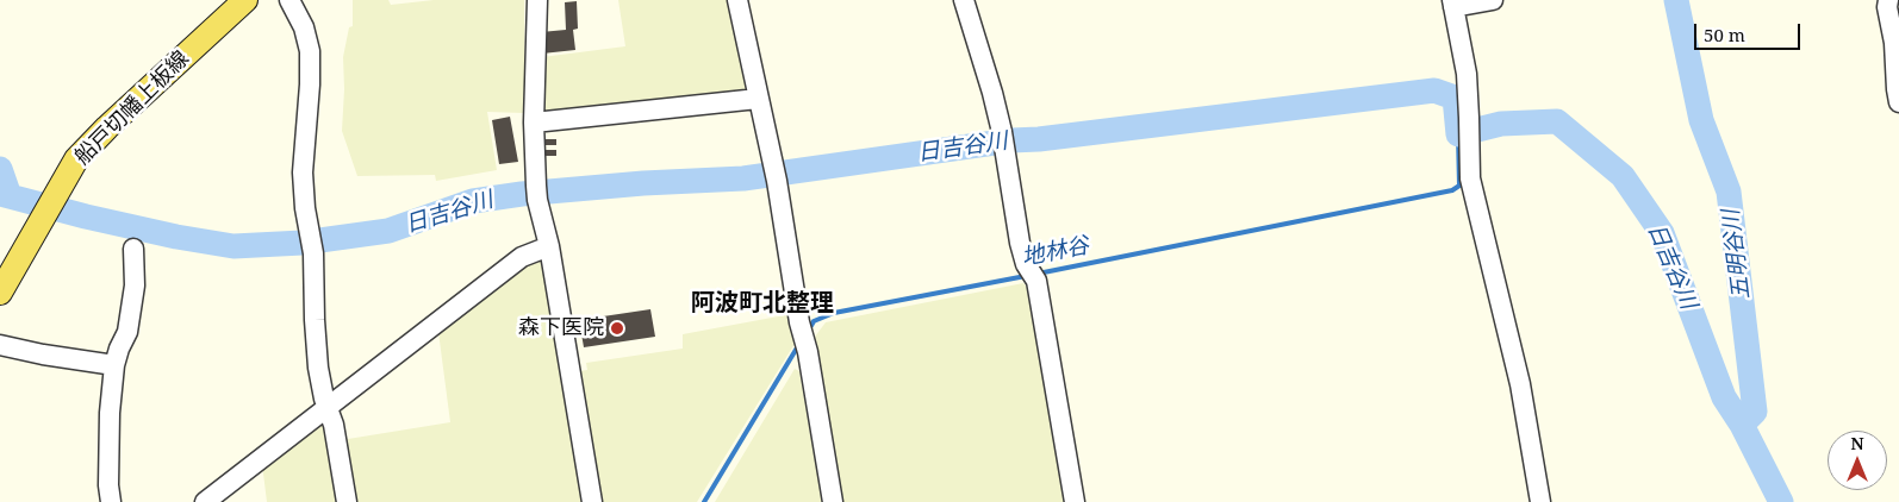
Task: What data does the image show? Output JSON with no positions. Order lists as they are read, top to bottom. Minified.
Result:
{"streets":{"main road":["船戸切幡上板線"]},"districts":["阿波町北整理"],"water":["日吉谷川","地林谷","五明谷川"],"places":["森下医院"],"scale_bar":"50 m","north":"top"}
